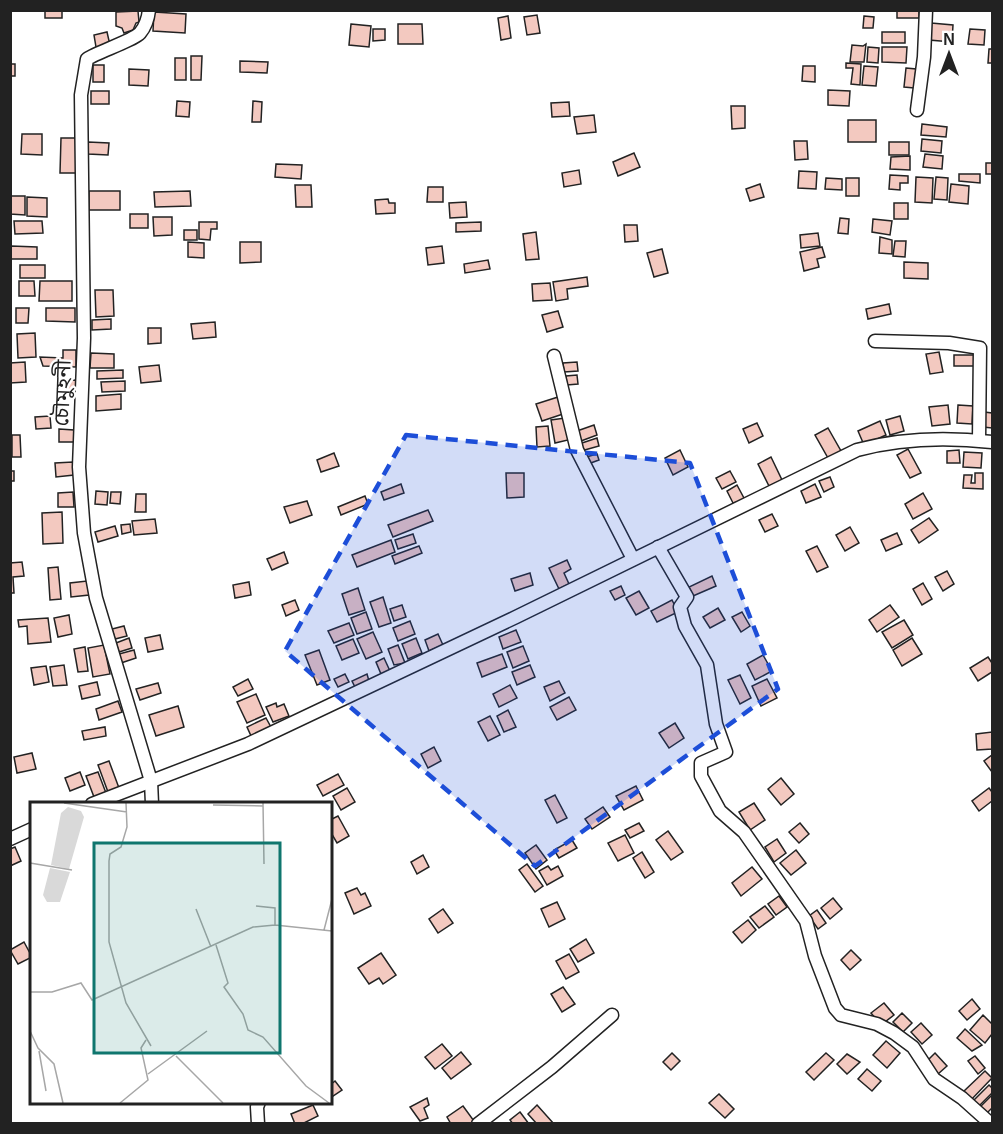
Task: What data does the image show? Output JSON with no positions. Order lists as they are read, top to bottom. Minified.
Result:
{"streets":{"street":["চৌমুহনী"]},"north":"top"}
